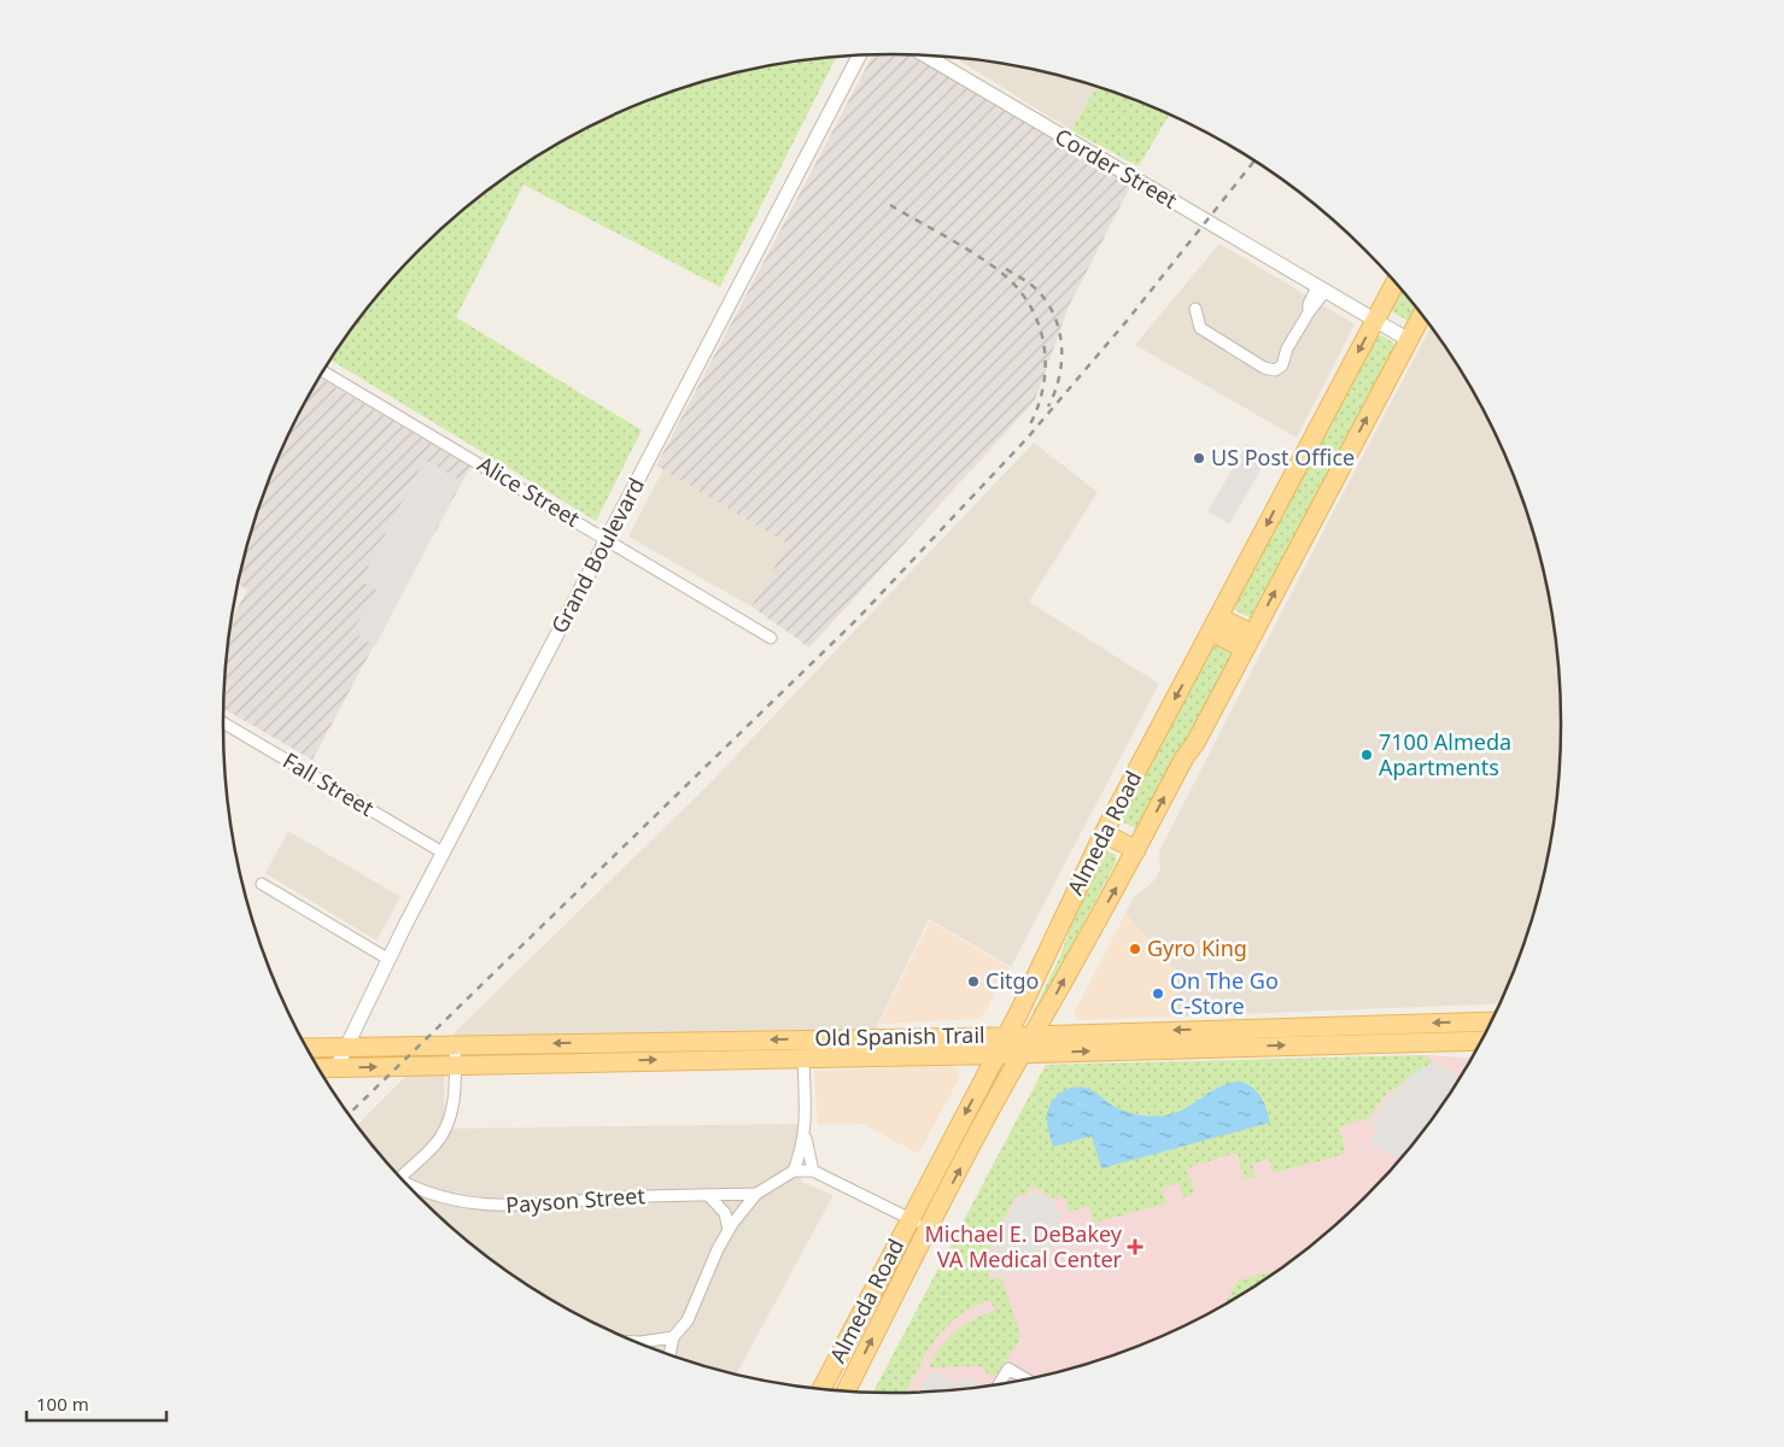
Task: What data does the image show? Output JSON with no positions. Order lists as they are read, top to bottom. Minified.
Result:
{"streets":{"main road":["Almeda Road","Old Spanish Trail"],"street":["Corder Street","Alice Street","Grand Boulevard","Fall Street","Payson Street"]},"crossings":[["Corder Street","Almeda Road"],["Alice Street","Grand Boulevard"],["Grand Boulevard","Fall Street"],["Grand Boulevard","Old Spanish Trail"],["Almeda Road","Old Spanish Trail"]],"places":{"other":["US Post Office","7100 Almeda Apartments","Gyro King","Citgo","On The Go C-Store"],"health":["Michael E. DeBakey VA Medical Center"]},"scale_bar":"100 m"}
